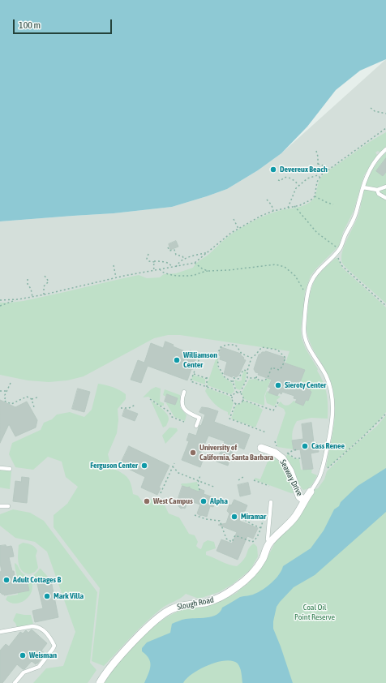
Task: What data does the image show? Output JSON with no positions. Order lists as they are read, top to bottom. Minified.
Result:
{"streets":{"street":["Seaway Drive","Slough Road"]},"crossings":[["Seaway Drive","Slough Road"]],"parks":["Coal Oil Point Reserve"],"places":["Devereux Beach","Williamson Center","Sieroty Center","Cass Renee","University of California, Santa Barbara","Ferguson Center","West Campus","Alpha","Miramar","Adult Cottages B","Mark Villa","Weisman"],"scale_bar":"100 m"}
